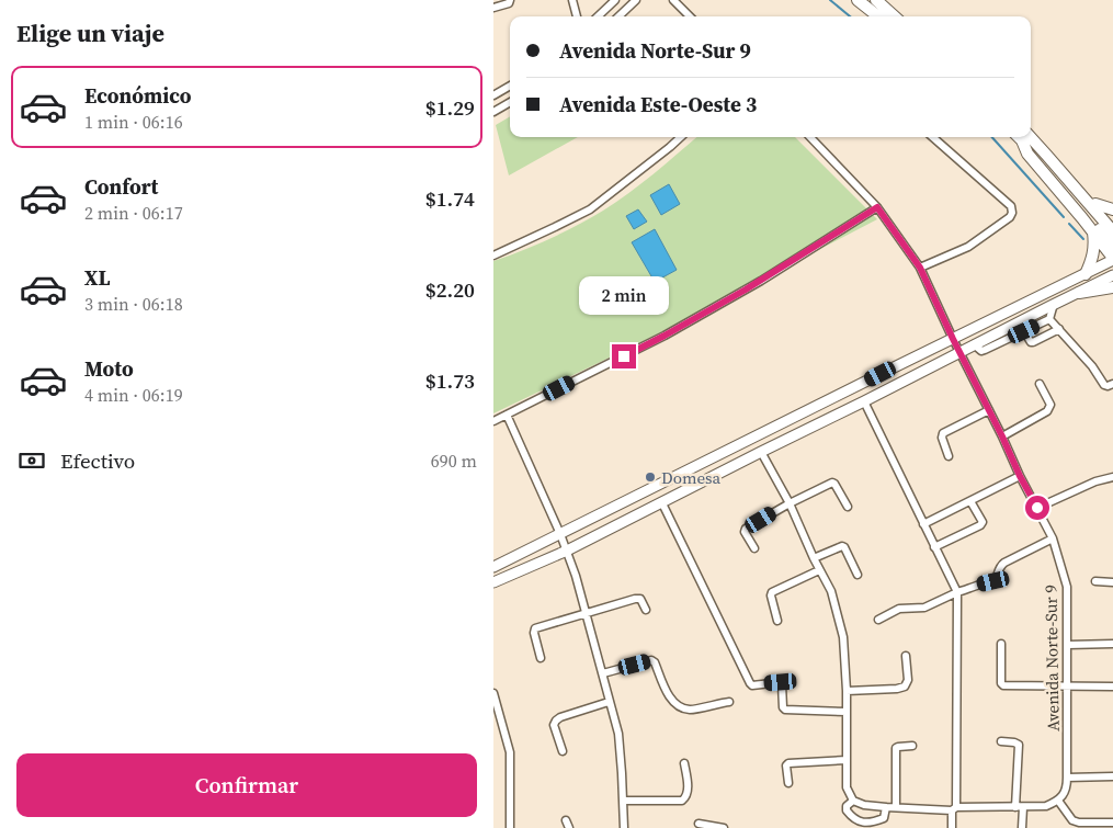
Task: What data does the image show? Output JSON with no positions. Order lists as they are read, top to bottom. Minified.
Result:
{"streets":{"street":["Avenida Norte-Sur 9"]},"places":["Domesa"],"page":{"heading":"Elige un viaje","banner":["Avenida Norte-Sur 9","Avenida Este-Oeste 3"],"list":[{"name":"Económico","note":"1 min · 06:16","value":"$1.29"},{"name":"Confort","note":"2 min · 06:17","value":"$1.74"},{"name":"XL","note":"3 min · 06:18","value":"$2.20"},{"name":"Moto","note":"4 min · 06:19","value":"$1.73"}],"bubble":"2 min","pay":["Efectivo","690 m"],"buttons":"Confirmar"}}
